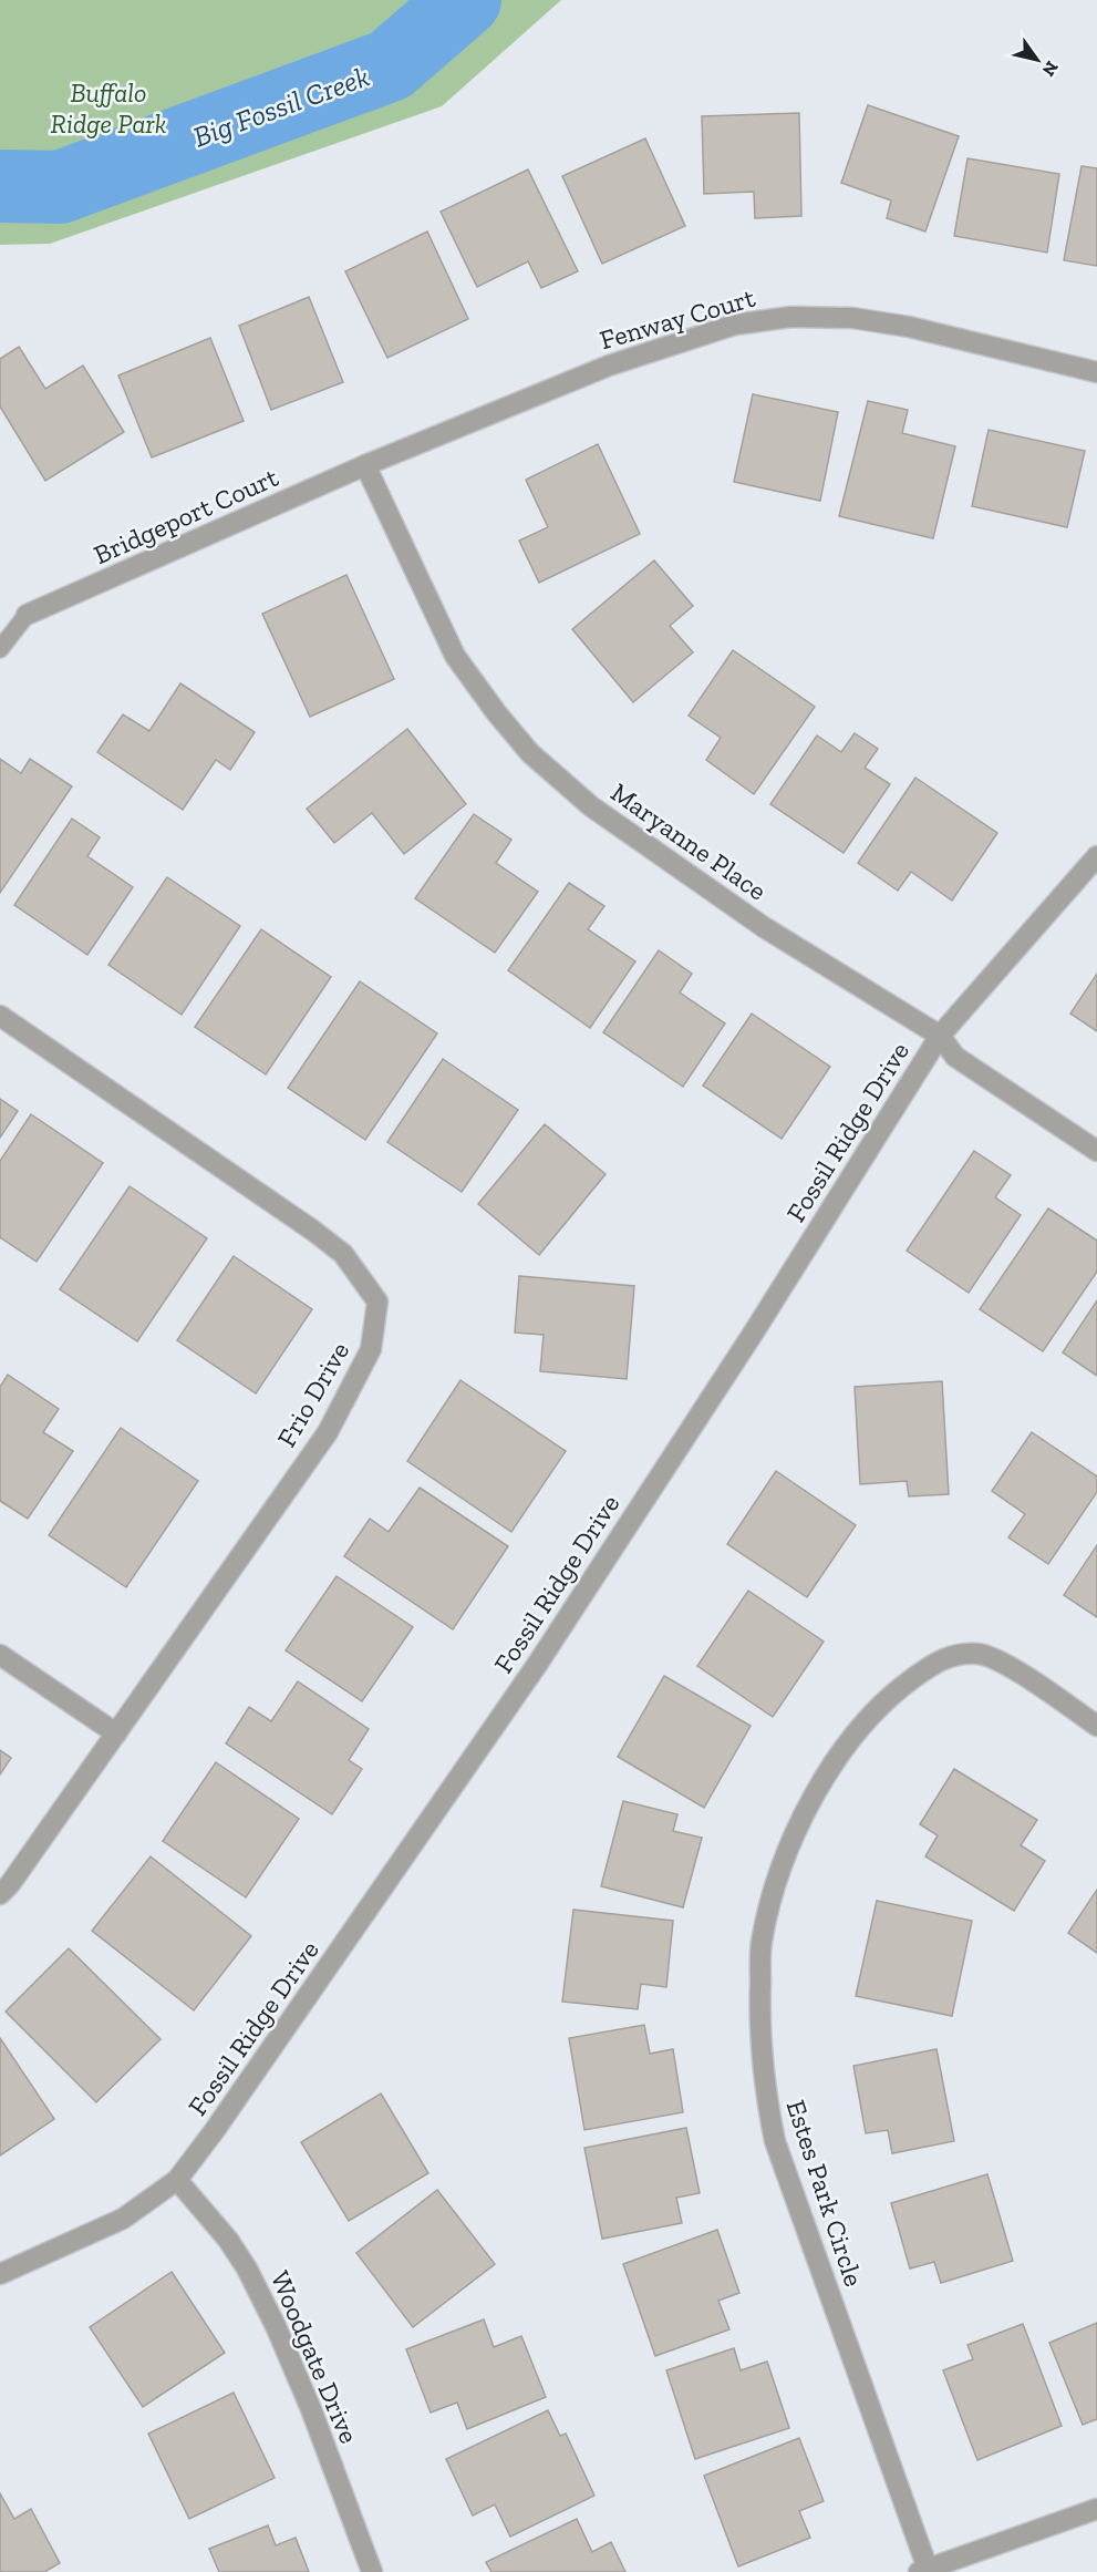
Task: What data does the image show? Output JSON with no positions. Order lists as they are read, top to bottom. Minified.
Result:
{"streets":{"street":["Fenway Court","Bridgeport Court","Maryanne Place","Fossil Ridge Drive","Frio Drive","Estes Park Circle","Woodgate Drive"]},"crossings":[["Fenway Court","Bridgeport Court"],["Fenway Court","Maryanne Place"],["Bridgeport Court","Maryanne Place"],["Maryanne Place","Fossil Ridge Drive"],["Fossil Ridge Drive","Woodgate Drive"]],"water":["Big Fossil Creek"],"parks":["Buffalo Ridge Park"],"north":"bottom right"}
